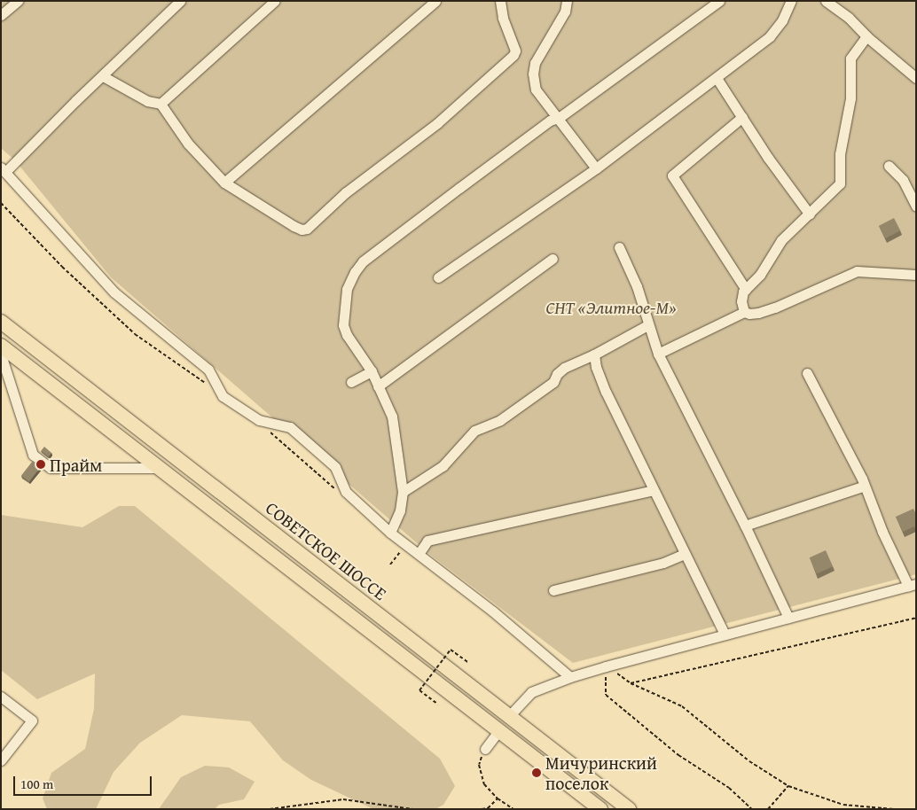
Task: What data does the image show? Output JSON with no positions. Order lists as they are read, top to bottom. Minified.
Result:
{"streets":{"highway":["СОВЕТСКОЕ ШОССЕ"]},"parks":["СНТ «Элитное-М»"],"places":["Прайм","Мичуринский поселок"],"scale_bar":"100 m"}
